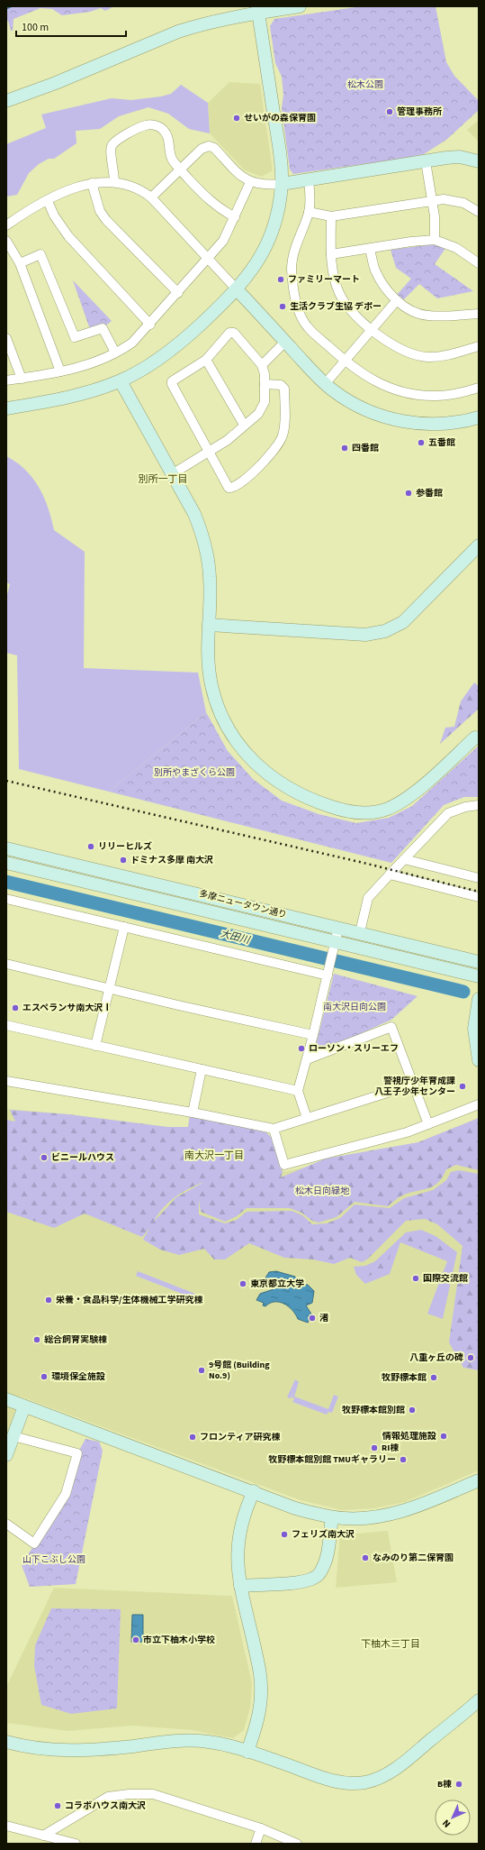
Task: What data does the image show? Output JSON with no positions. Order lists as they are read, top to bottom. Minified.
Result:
{"streets":{"street":["多摩ニュータウン通り"]},"districts":["別所一丁目","南大沢一丁目","下柚木三丁目"],"water":["大田川"],"parks":["松木公園","別所やまざくら公園","南大沢日向公園","松木日向緑地","山下こぶし公園"],"places":["管理事務所","せいがの森保育園","ファミリーマート","生活クラブ生協 デポー","五番館","四番館","参番館","リリーヒルズ","ドミナス多摩 南大沢","エスペランサ南大沢Ⅰ","ローソン・スリーエフ","警視庁少年育成課 八王子少年センター","ビニールハウス","国際交流館","東京都立大学","栄養・食品科学/生体機械工学研究棟","渚","総合飼育実験棟","八重ヶ丘の碑","9号館 (Building No.9)","環境保全施設","牧野標本館","牧野標本館別館","情報処理施設","フロンティア研究棟","RI棟","牧野標本館別館 TMUギャラリー","フェリズ南大沢","なみのり第二保育園","市立下柚木小学校","B棟","コラボハウス南大沢"],"scale_bar":"100 m","north":"bottom left"}
